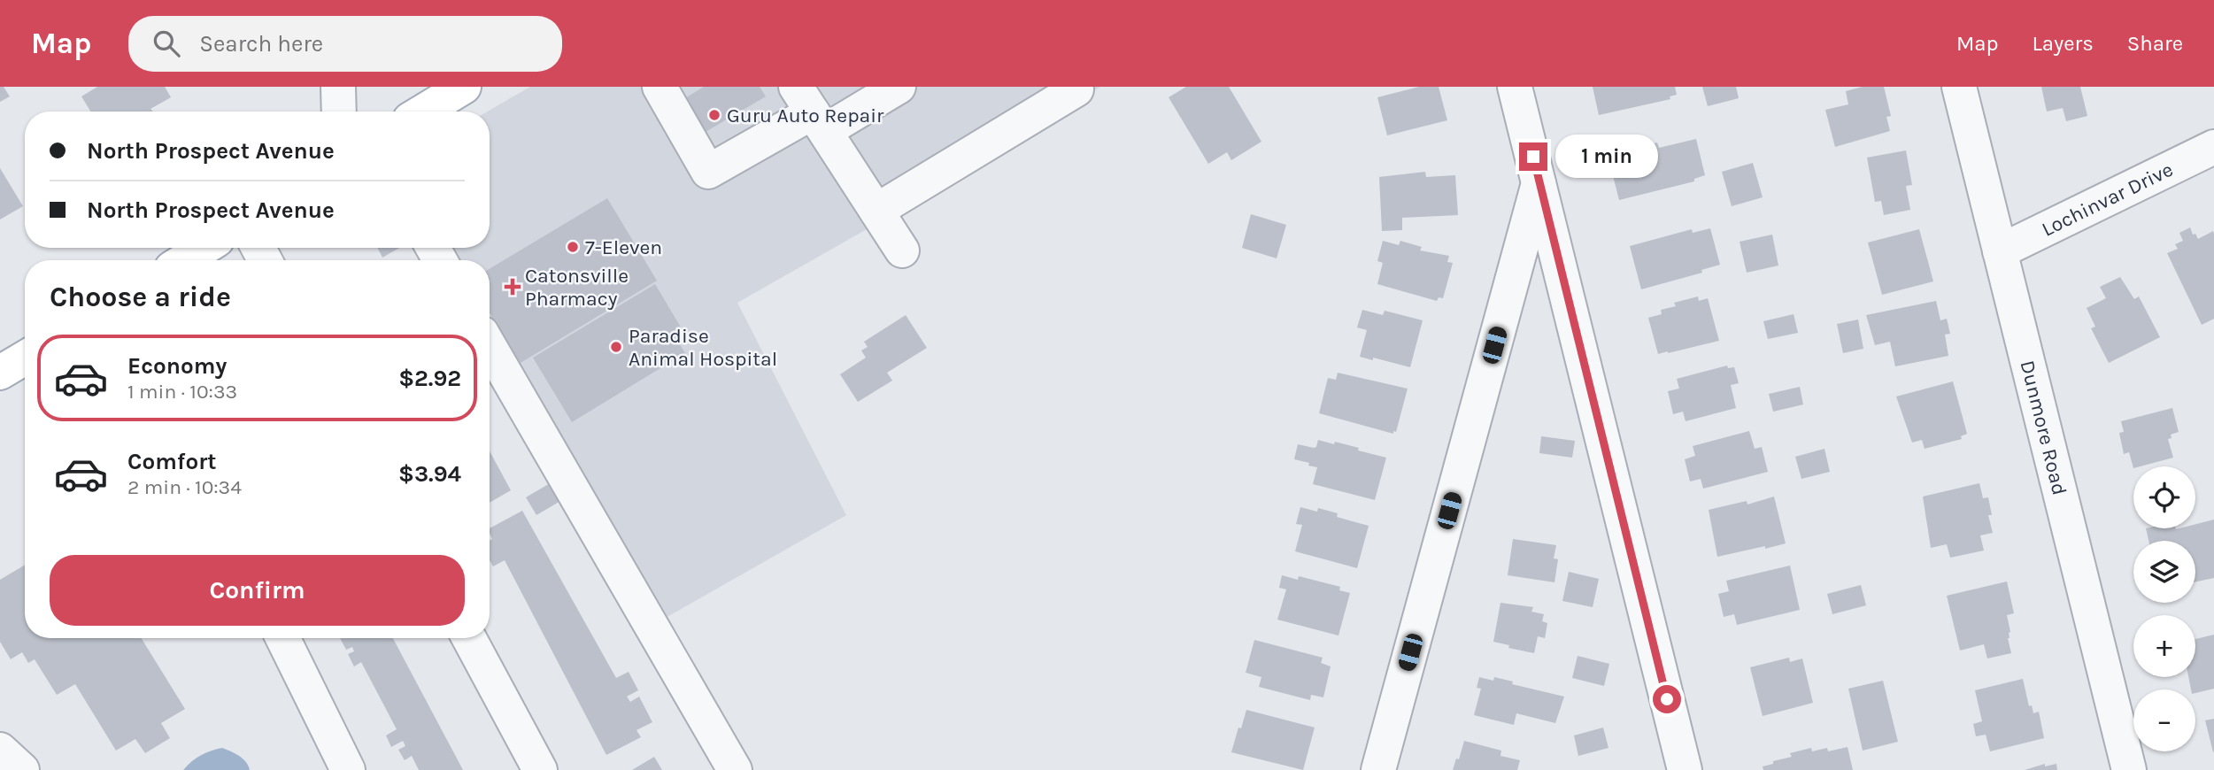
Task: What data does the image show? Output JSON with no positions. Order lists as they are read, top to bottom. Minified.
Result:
{"streets":{"street":["Lochinvar Drive","Dunmore Road"]},"crossings":[["Lochinvar Drive","Dunmore Road"]],"places":{"other":["Guru Auto Repair","7-Eleven","Paradise Animal Hospital"],"health":["Catonsville Pharmacy"]},"page":{"header":"Map","search":"Search here","nav":["Map","Layers","Share"],"banner":["North Prospect Avenue","North Prospect Avenue"],"bubble":"1 min","heading":"Choose a ride","list":[{"name":"Economy","note":"1 min · 10:33","value":"$2.92"},{"name":"Comfort","note":"2 min · 10:34","value":"$3.94"}],"map_buttons":["+","−"],"buttons":"Confirm"}}
